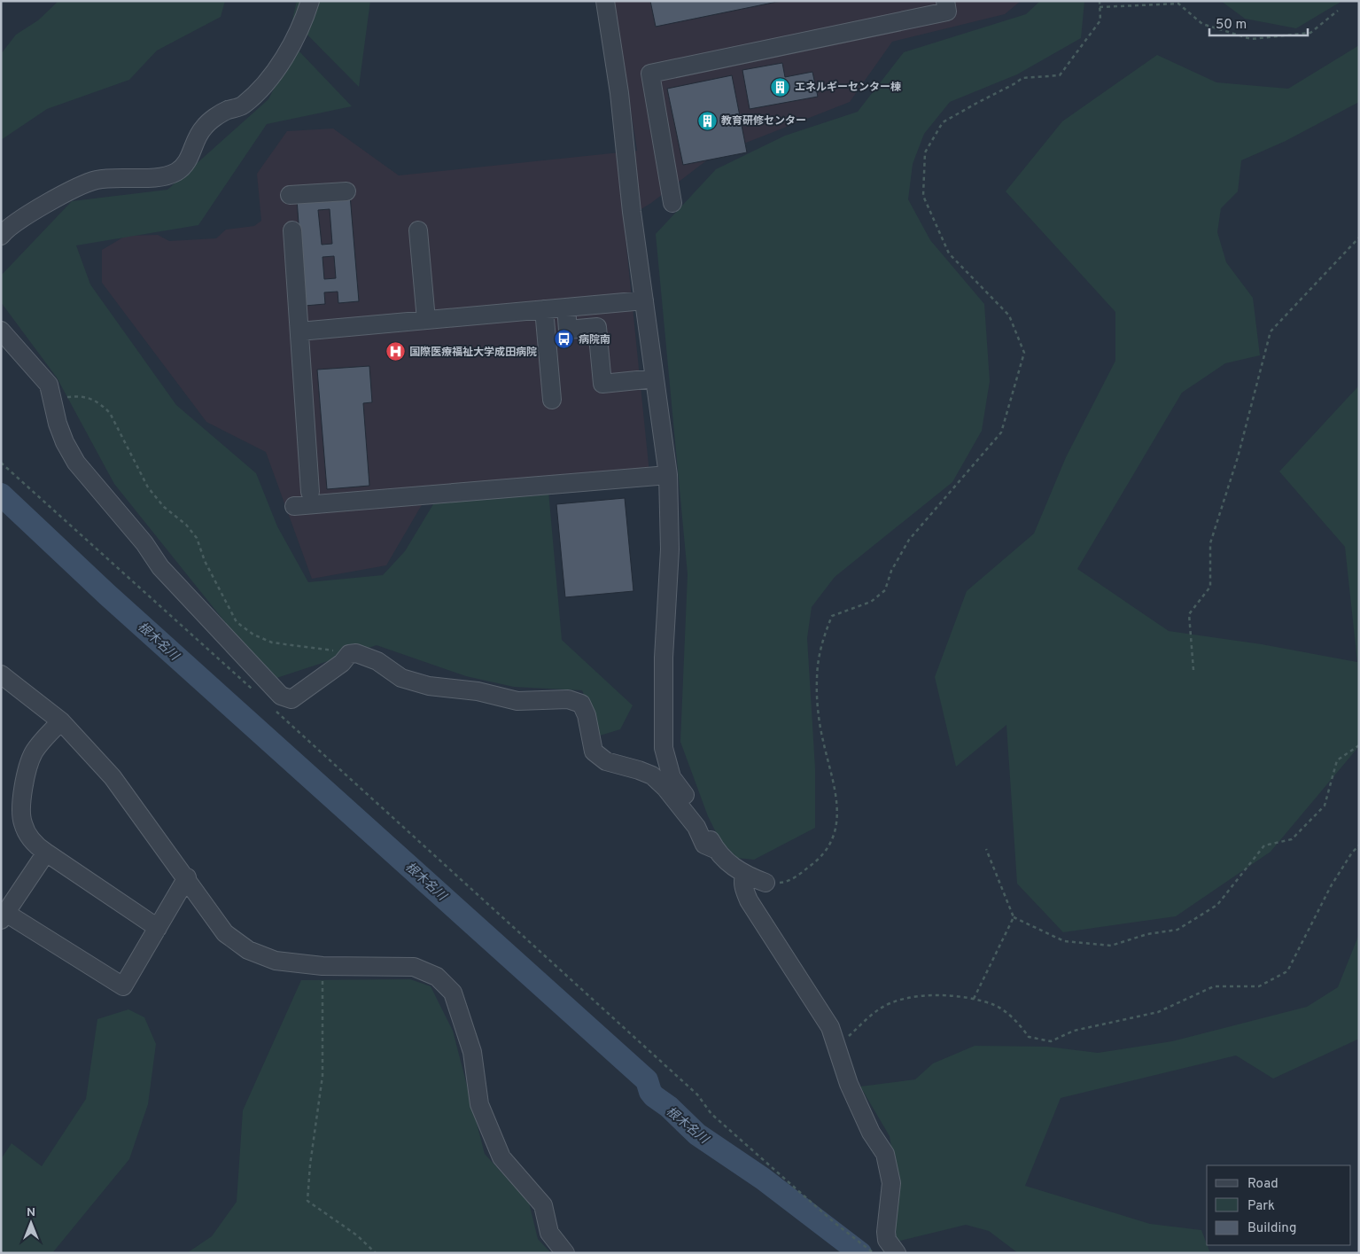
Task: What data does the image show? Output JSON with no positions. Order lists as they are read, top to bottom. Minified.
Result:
{"water":["根木名川"],"places":{"building":["エネルギーセンター棟","教育研修センター"],"bus stop":["病院南"],"hospital":["国際医療福祉大学成田病院"]},"legend":["Road","Park","Building"],"scale_bar":"50 m","north":"top"}
